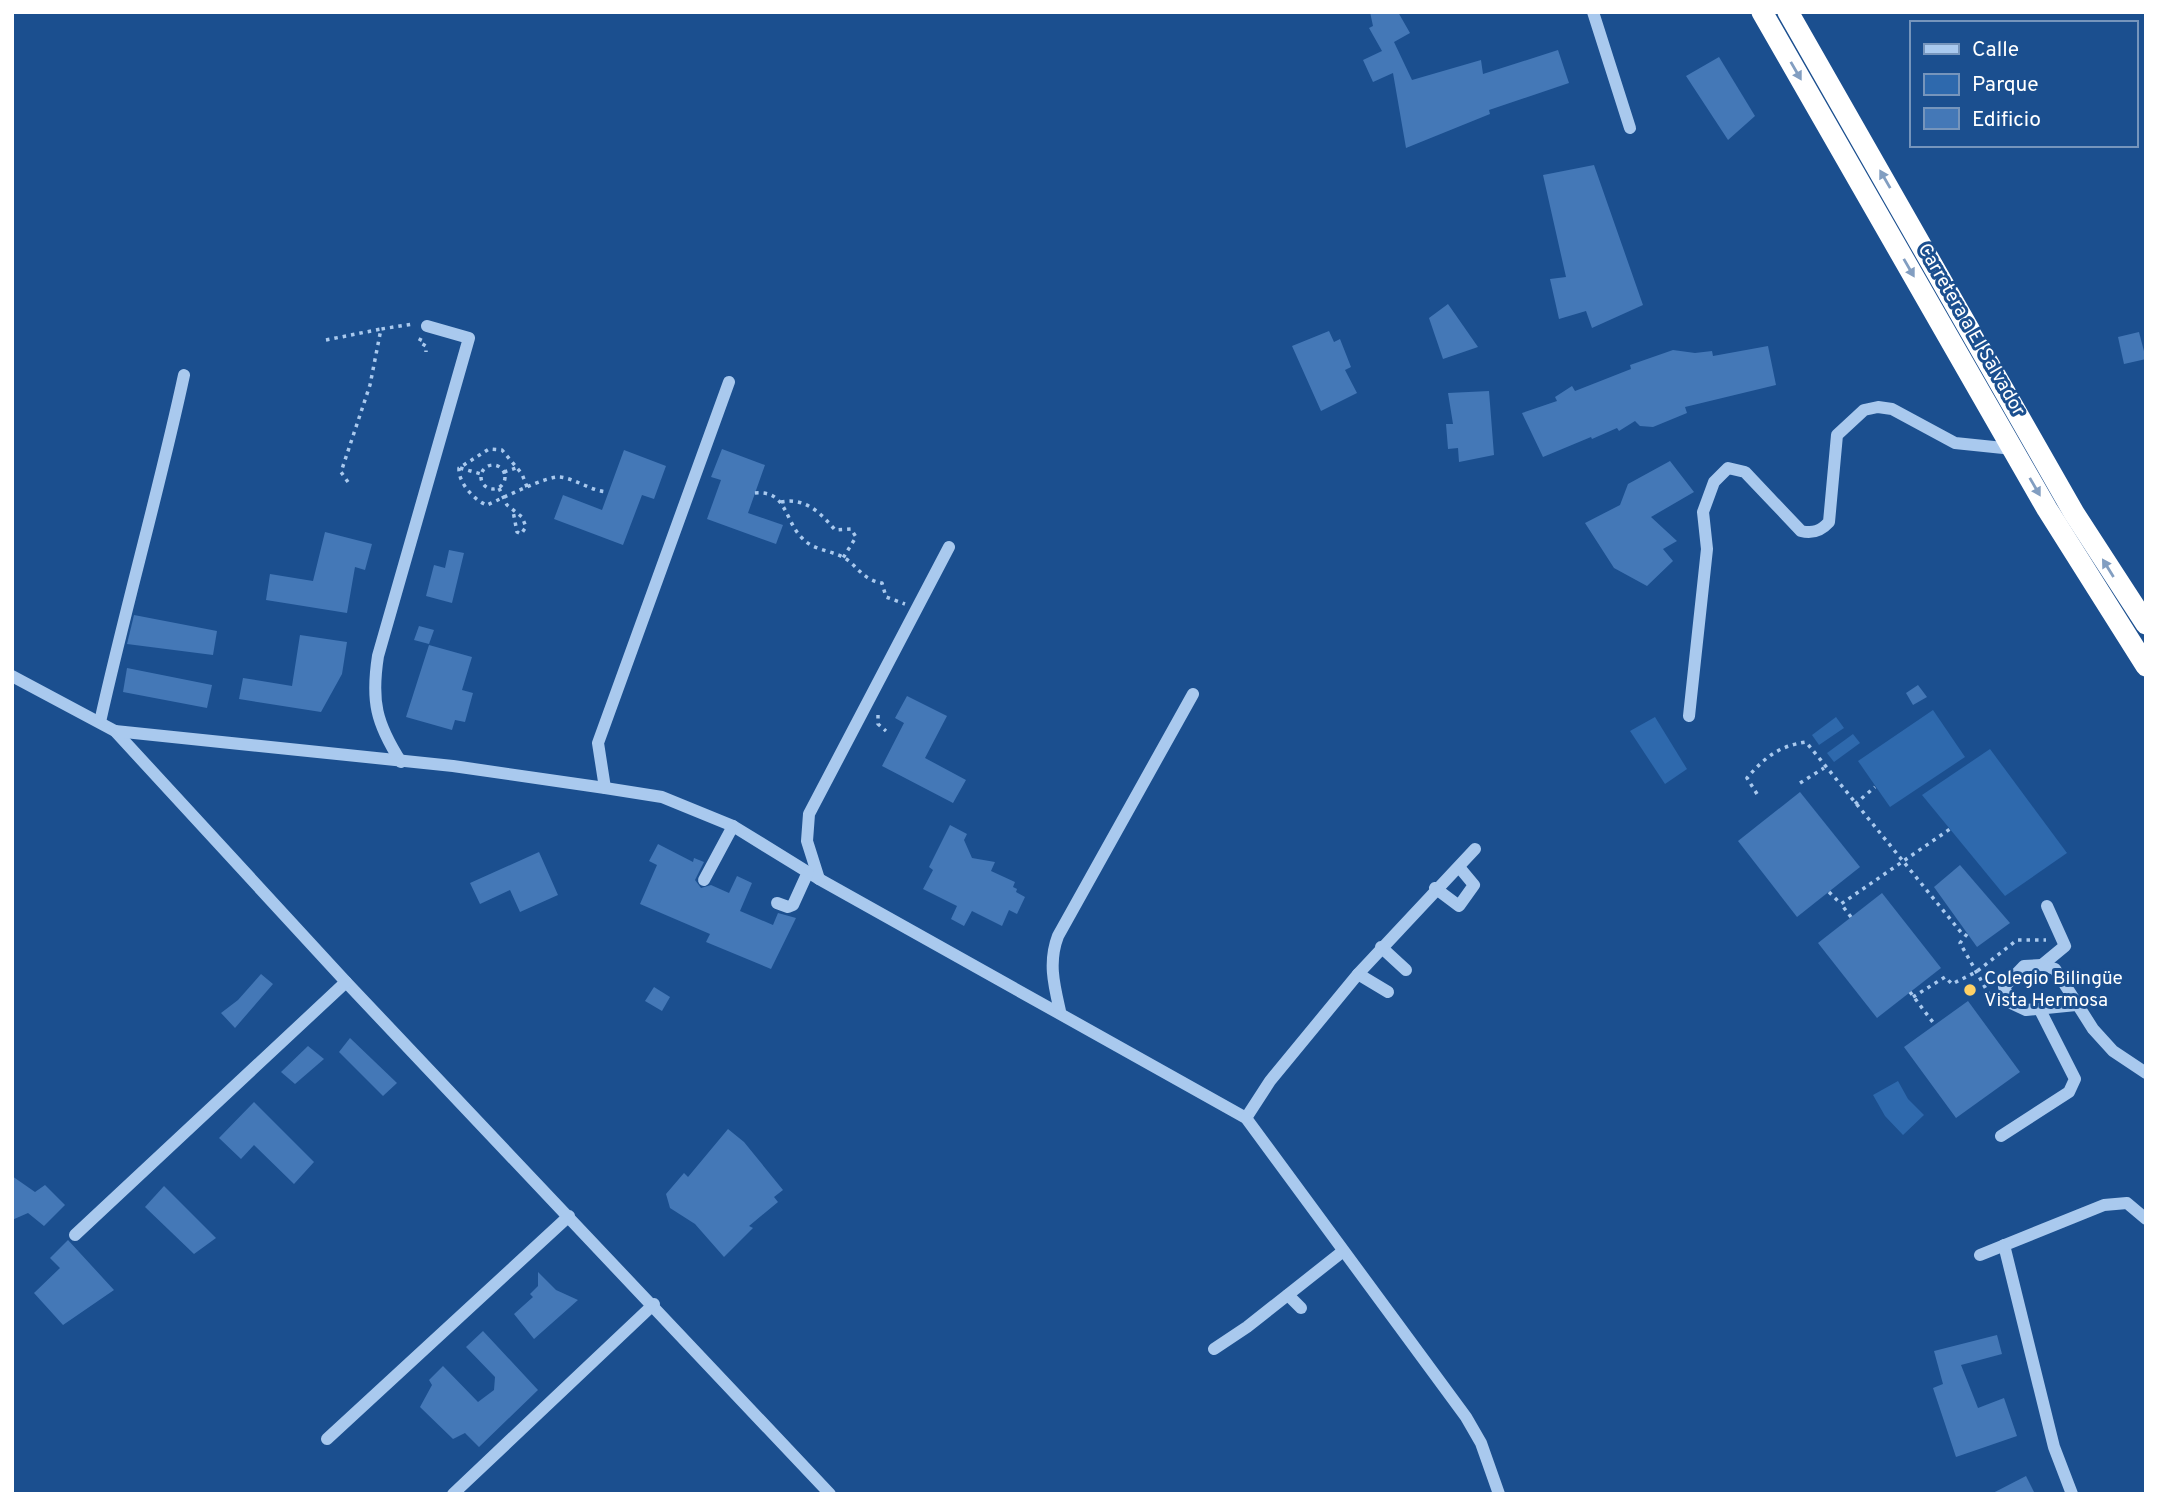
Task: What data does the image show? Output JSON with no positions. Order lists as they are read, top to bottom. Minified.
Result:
{"streets":{"highway":["Carretera a El Salvador"]},"places":["Colegio Bilingüe Vista Hermosa"],"legend":["Calle","Parque","Edificio"]}
